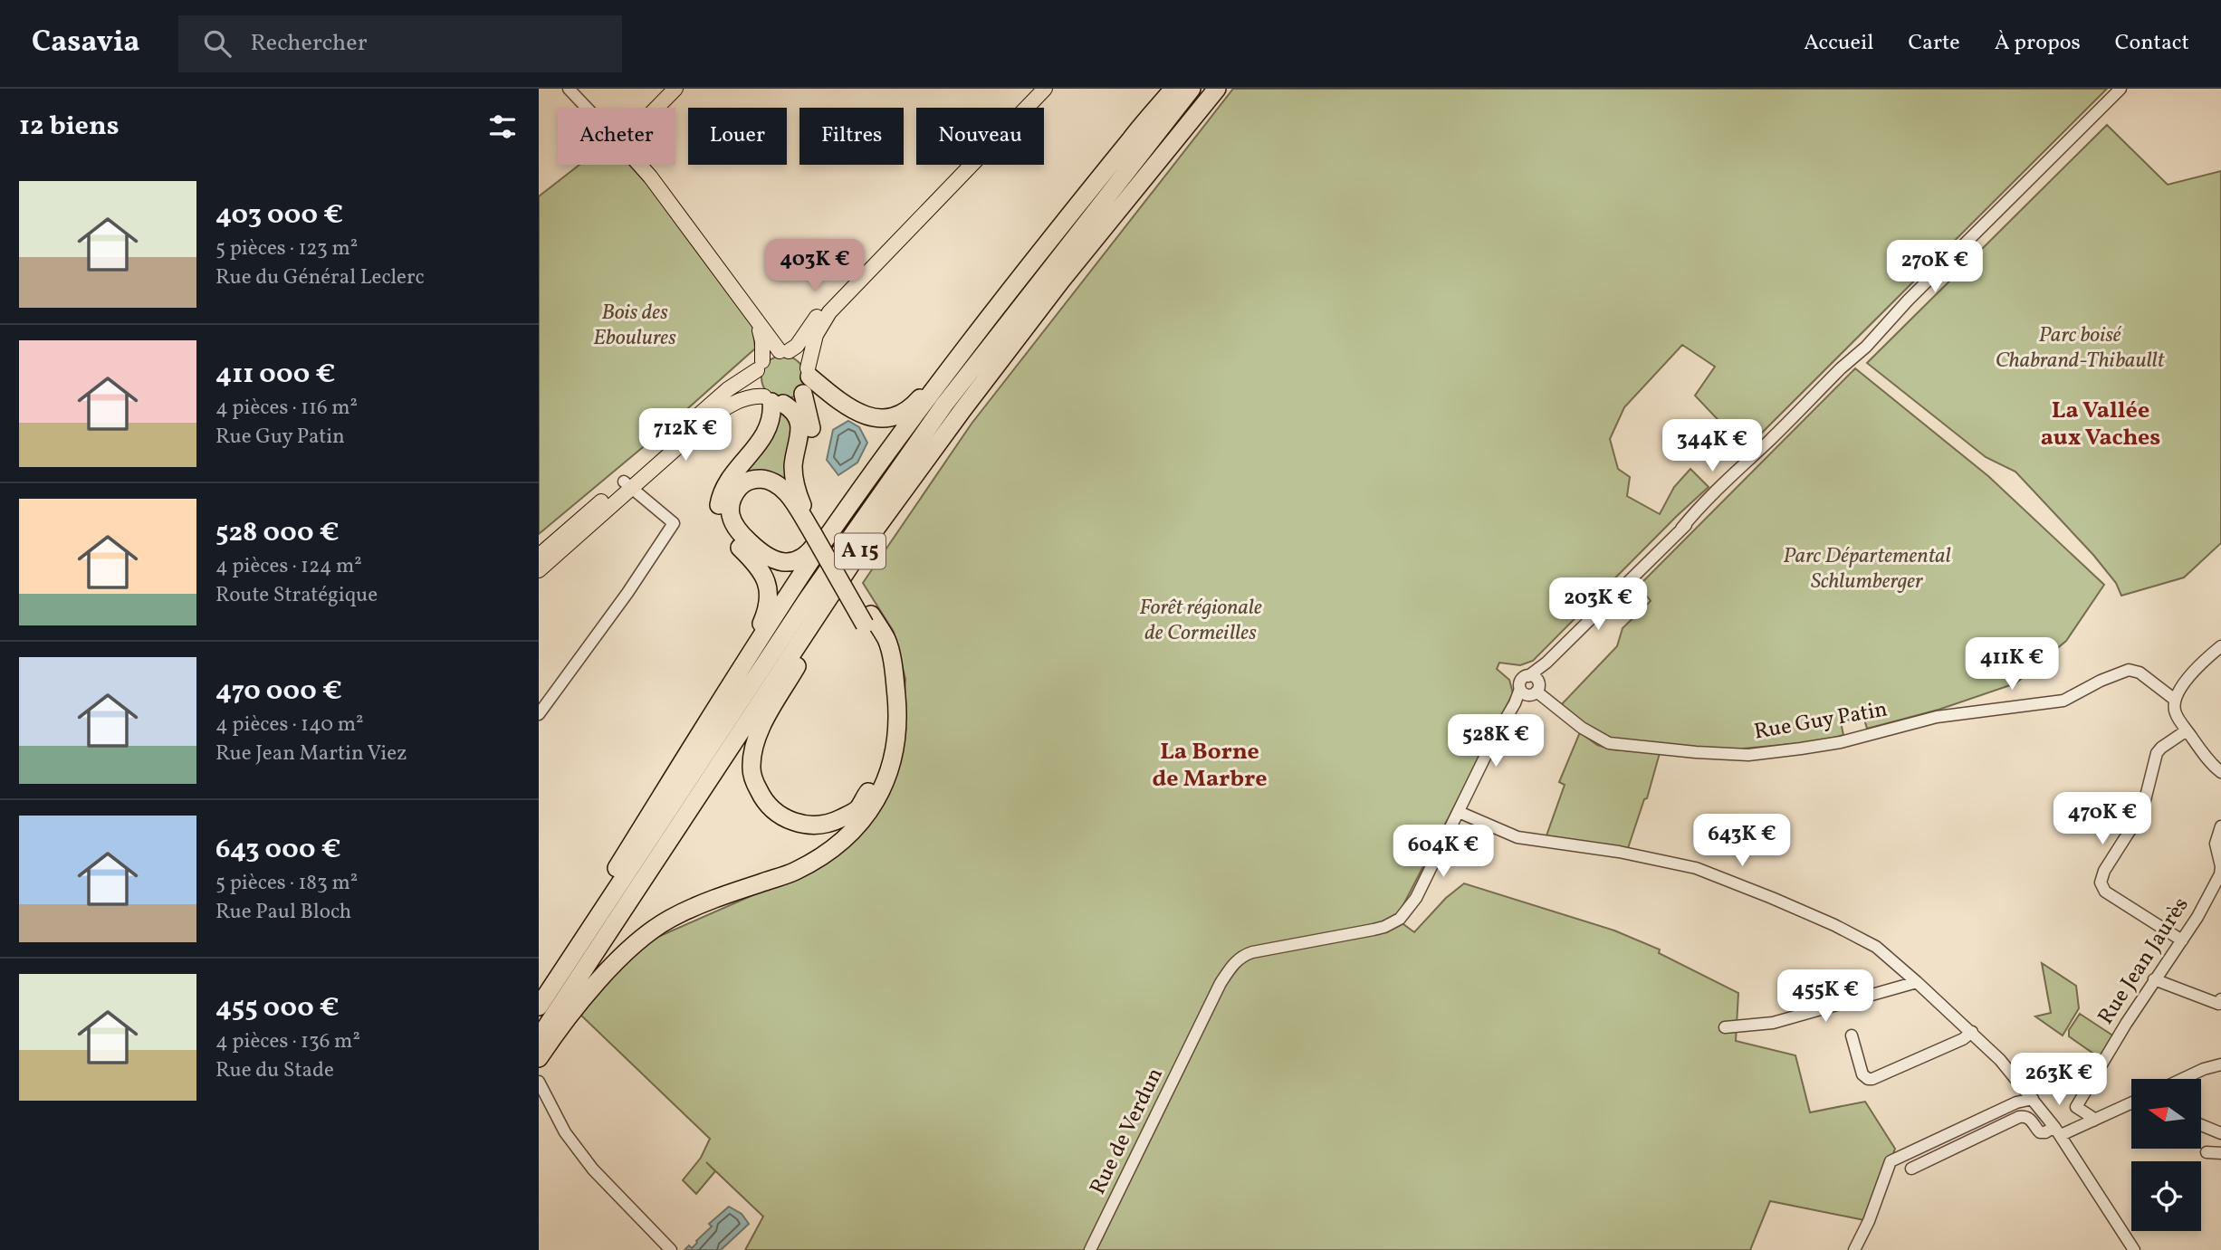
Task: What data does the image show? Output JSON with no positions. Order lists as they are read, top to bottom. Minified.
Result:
{"streets":{"highway":["A 15"],"street":["Rue Guy Patin","Rue Jean Jaurès","Rue de Verdun"]},"crossings":[["Rue Guy Patin","Rue de Verdun"]],"districts":["La Vallée aux Vaches","La Borne de Marbre"],"parks":["Bois des Eboulures","Parc boisé Chabrand-Thibaullt","Parc Départemental Schlumberger","Forêt régionale de Cormeilles"],"north":"left","page":{"header":"Casavia","search":"Rechercher","nav":["Accueil","Carte","À propos","Contact"],"heading":"12 biens","chip":["Acheter","Louer","Filtres","Nouveau"],"list":[{"name":"403 000 €","note":"5 pièces · 123 m² · Rue du Général Leclerc"},{"name":"411 000 €","note":"4 pièces · 116 m² · Rue Guy Patin"},{"name":"528 000 €","note":"4 pièces · 124 m² · Route Stratégique"},{"name":"470 000 €","note":"4 pièces · 140 m² · Rue Jean Martin Viez"},{"name":"643 000 €","note":"5 pièces · 183 m² · Rue Paul Bloch"},{"name":"455 000 €","note":"4 pièces · 136 m² · Rue du Stade"}],"price":["403K €","270K €","712K €","344K €","203K €","411K €","528K €","470K €","643K €","604K €","455K €","263K €"]}}
